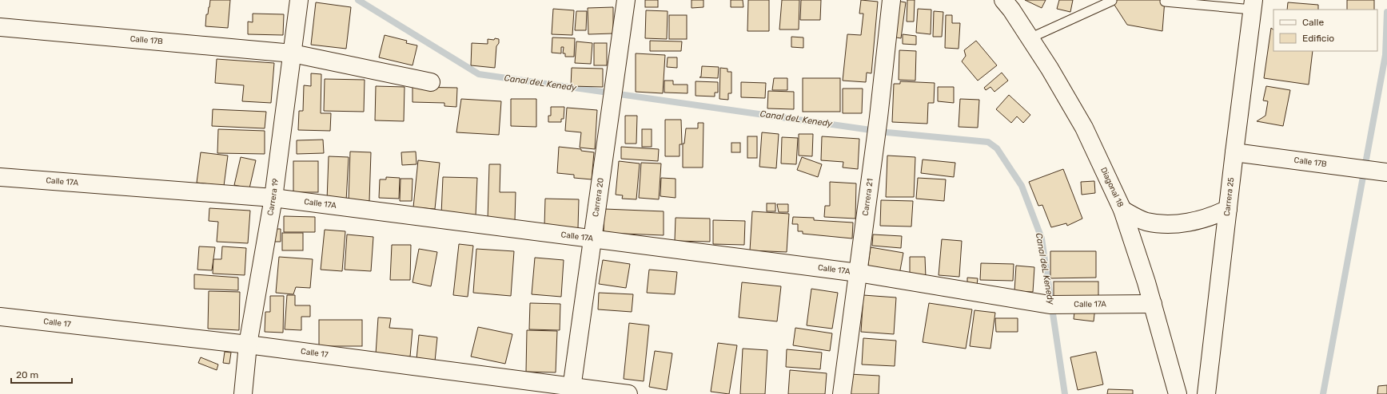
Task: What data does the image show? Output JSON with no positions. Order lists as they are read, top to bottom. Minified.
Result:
{"streets":{"street":["Calle 17B","Calle 17A","Diagonal 18","Carrera 19","Carrera 20","Carrera 21","Carrera 25","Calle 17"]},"crossings":[["Calle 17B","Carrera 19"],["Calle 17B","Carrera 25"],["Calle 17A","Diagonal 18"],["Calle 17A","Carrera 19"],["Calle 17A","Carrera 20"],["Calle 17A","Carrera 21"],["Carrera 19","Calle 17"],["Carrera 20","Calle 17"]],"water":["Canal deL Kenedy"],"legend":["Calle","Edificio"],"scale_bar":"20 m"}
